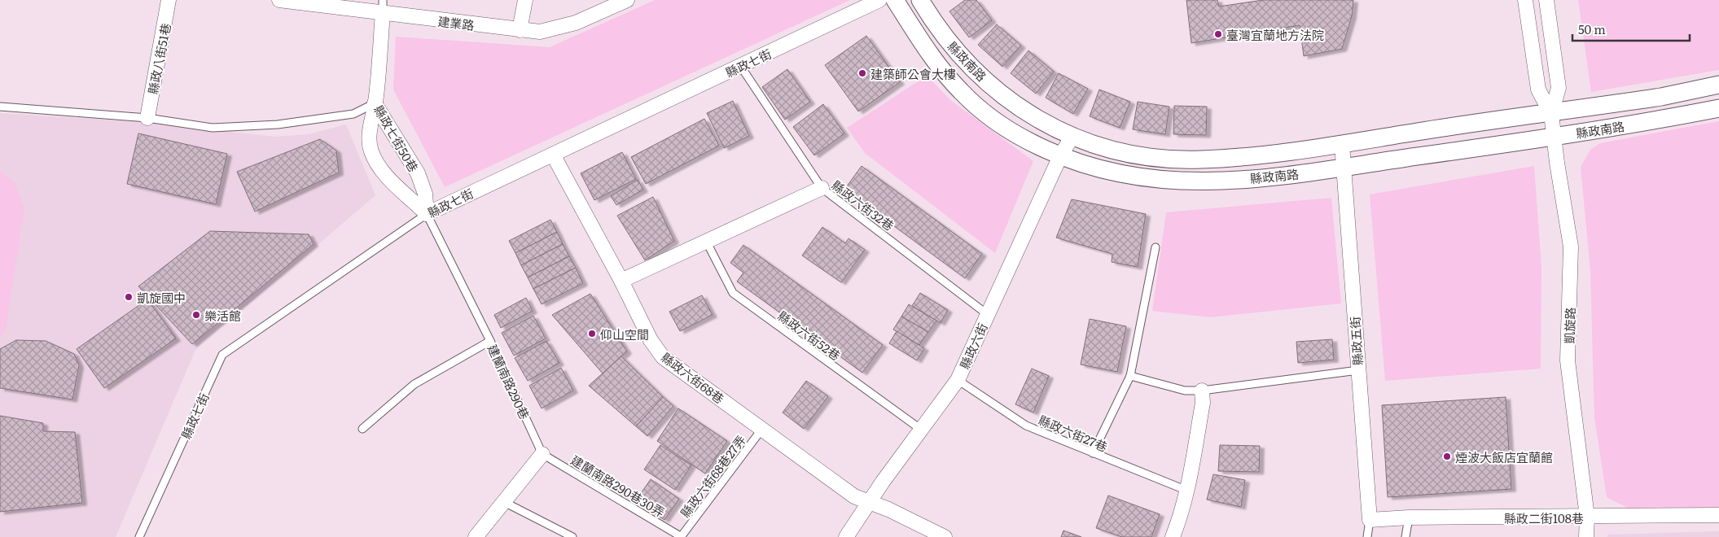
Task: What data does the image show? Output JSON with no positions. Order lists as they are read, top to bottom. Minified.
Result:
{"streets":{"street":["建業路","縣政八街51巷","縣政南路","縣政七街","縣政七街50巷","凱旋路","縣政五街","縣政六街","縣政六街68巷","縣政二街108巷"],"lane":["縣政六街32巷","縣政六街52巷","建蘭南路290巷","縣政六街27巷","縣政六街68巷27弄","建蘭南路290巷30弄"]},"crossings":[["建業路","縣政七街50巷"],["縣政南路","凱旋路"],["縣政南路","縣政五街"],["縣政南路","縣政六街"],["縣政七街","縣政七街50巷"],["縣政七街","縣政六街32巷"],["縣政七街","縣政六街68巷"],["縣政七街","建蘭南路290巷"],["縣政七街50巷","建蘭南路290巷"],["縣政六街32巷","縣政六街"],["凱旋路","縣政二街108巷"],["縣政六街52巷","縣政六街"],["縣政五街","縣政二街108巷"],["縣政六街","縣政六街68巷"],["縣政六街","縣政六街27巷"],["縣政六街68巷","縣政六街68巷27弄"],["建蘭南路290巷","建蘭南路290巷30弄"],["縣政六街68巷27弄","建蘭南路290巷30弄"]],"places":["臺灣宜蘭地方法院","建築師公會大樓","凱旋國中","樂活館","仰山空間","煙波大飯店宜蘭館"],"scale_bar":"50 m"}
